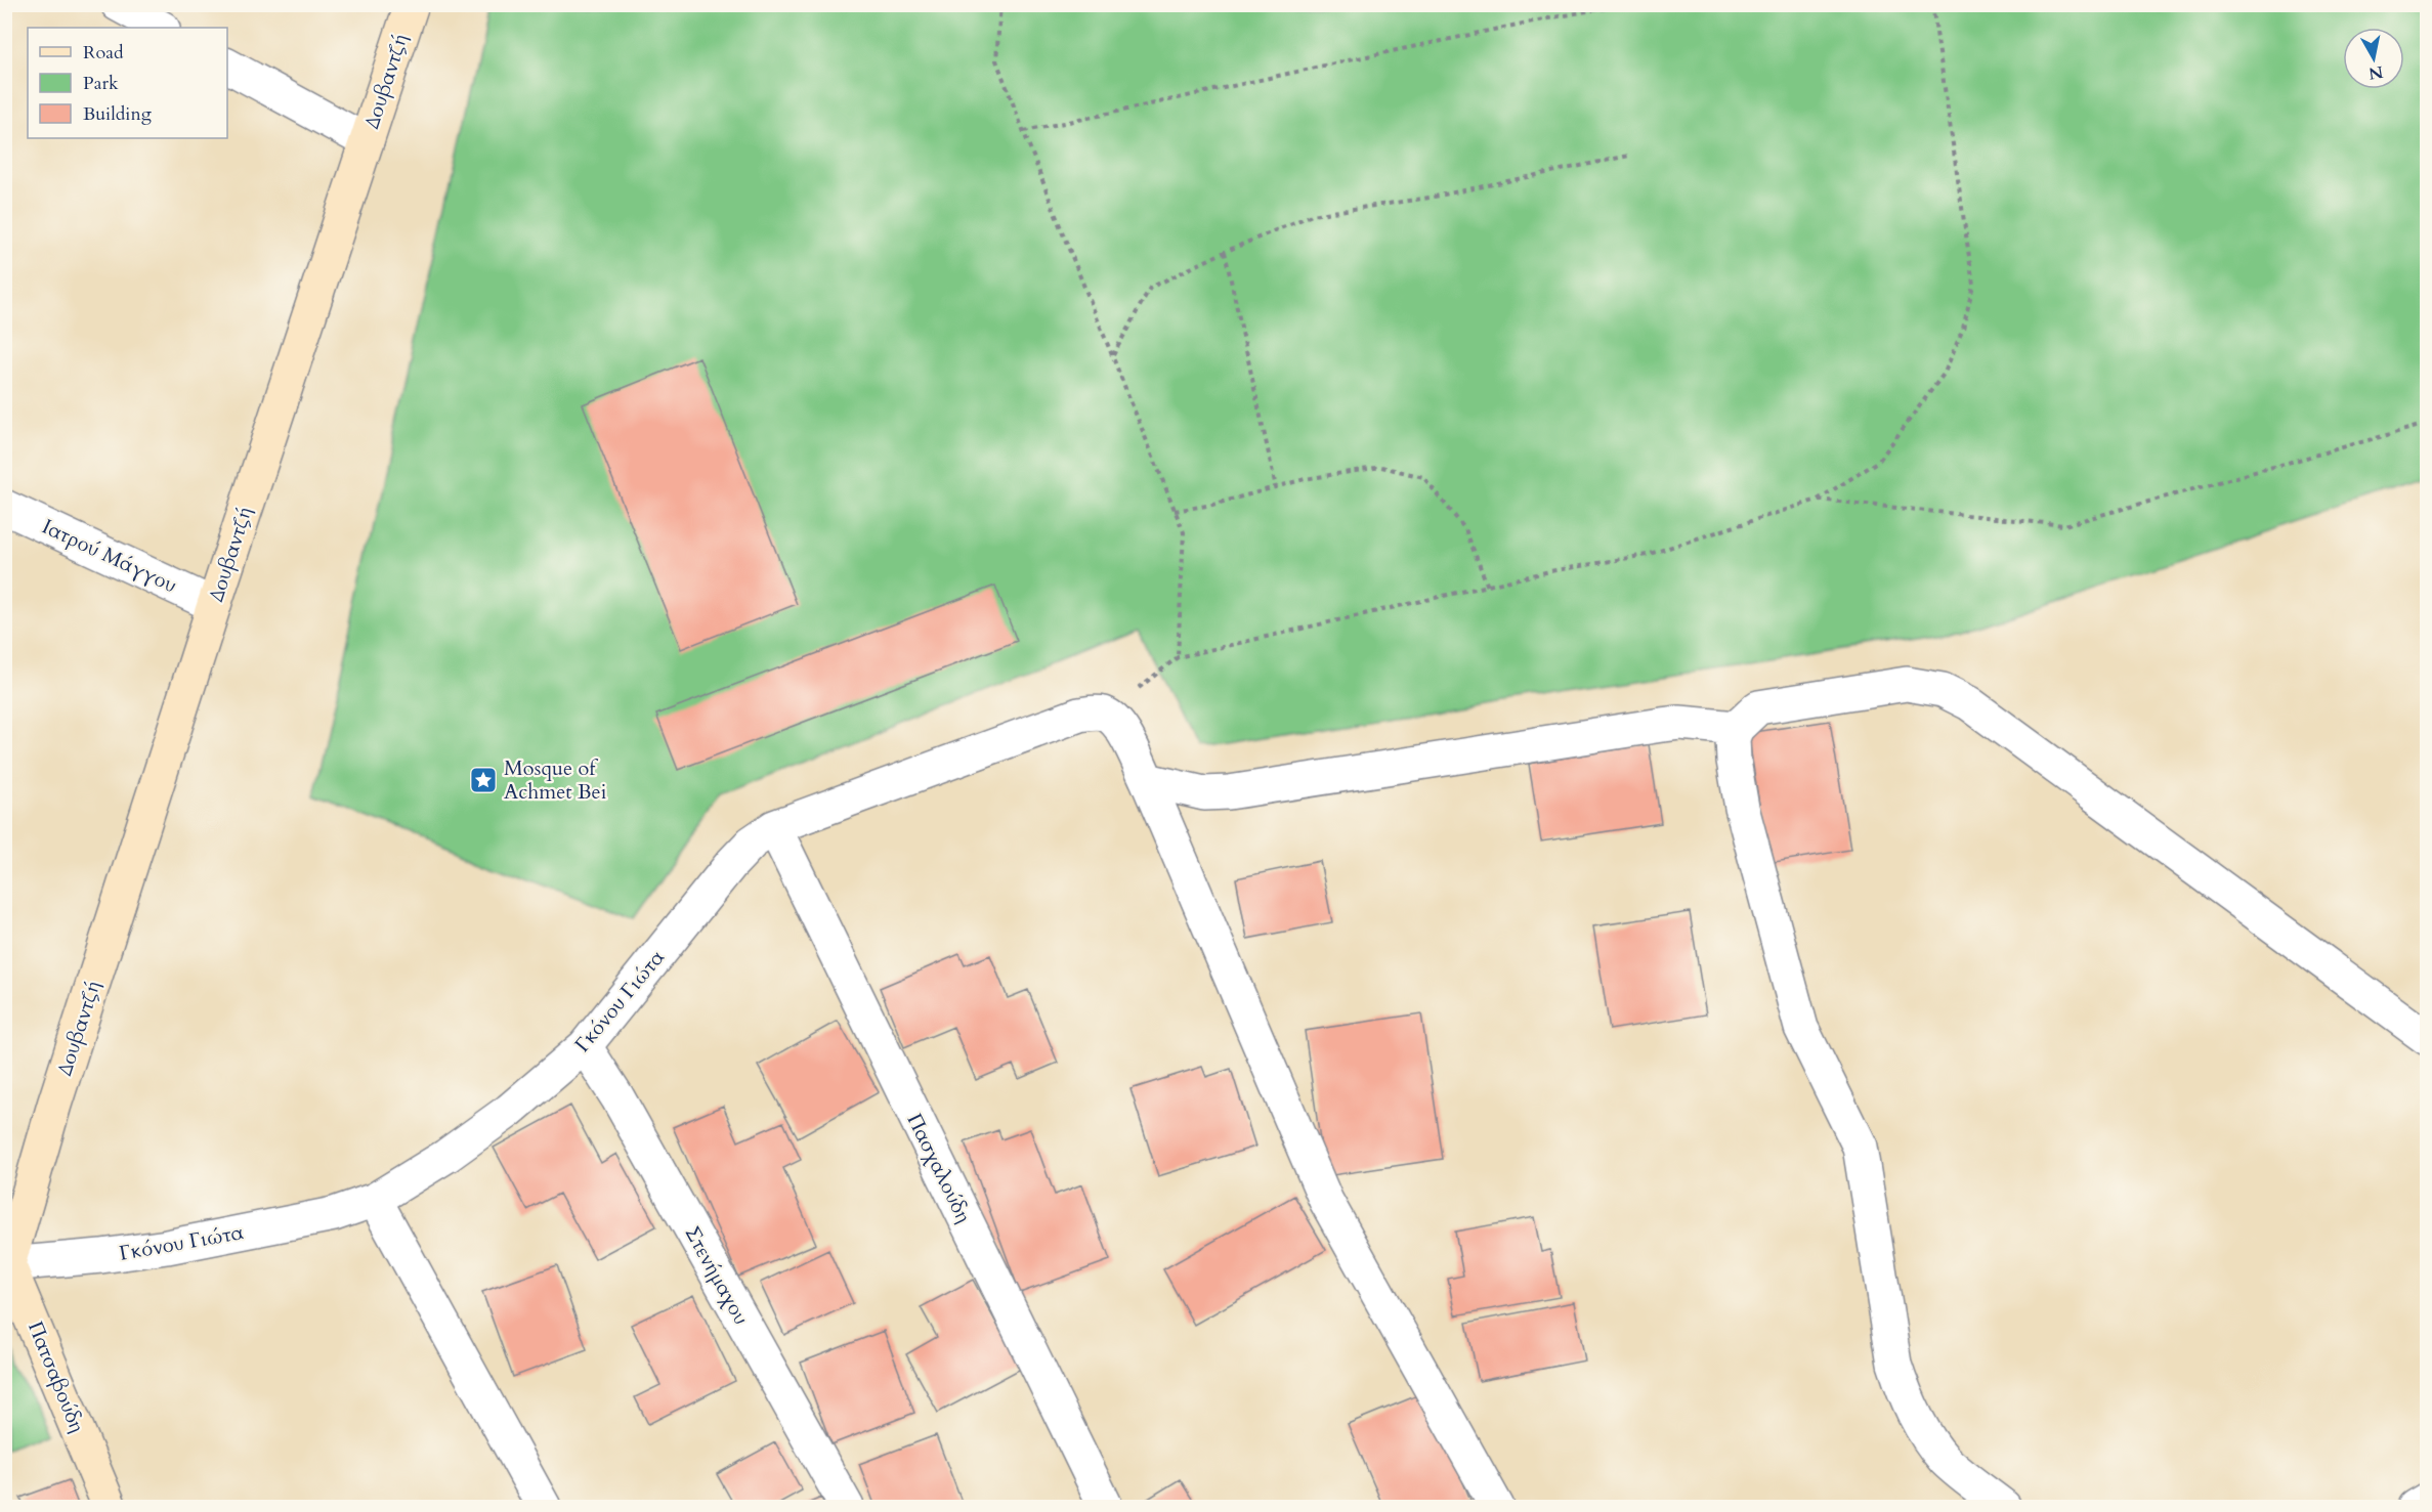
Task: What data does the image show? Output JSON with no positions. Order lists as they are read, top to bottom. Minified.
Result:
{"streets":{"street":["Δουβαντζή","Ιατρού Μάγγου","Γκόνου Γιώτα","Πασχαλούδη","Στενήμαχου","Πατσαβούδη"]},"crossings":[["Δουβαντζή","Ιατρού Μάγγου"],["Δουβαντζή","Γκόνου Γιώτα"],["Δουβαντζή","Πατσαβούδη"],["Γκόνου Γιώτα","Πασχαλούδη"],["Γκόνου Γιώτα","Στενήμαχου"],["Γκόνου Γιώτα","Πατσαβούδη"]],"places":{"place":["Mosque of Achmet Bei"]},"legend":["Road","Park","Building"],"north":"bottom"}
